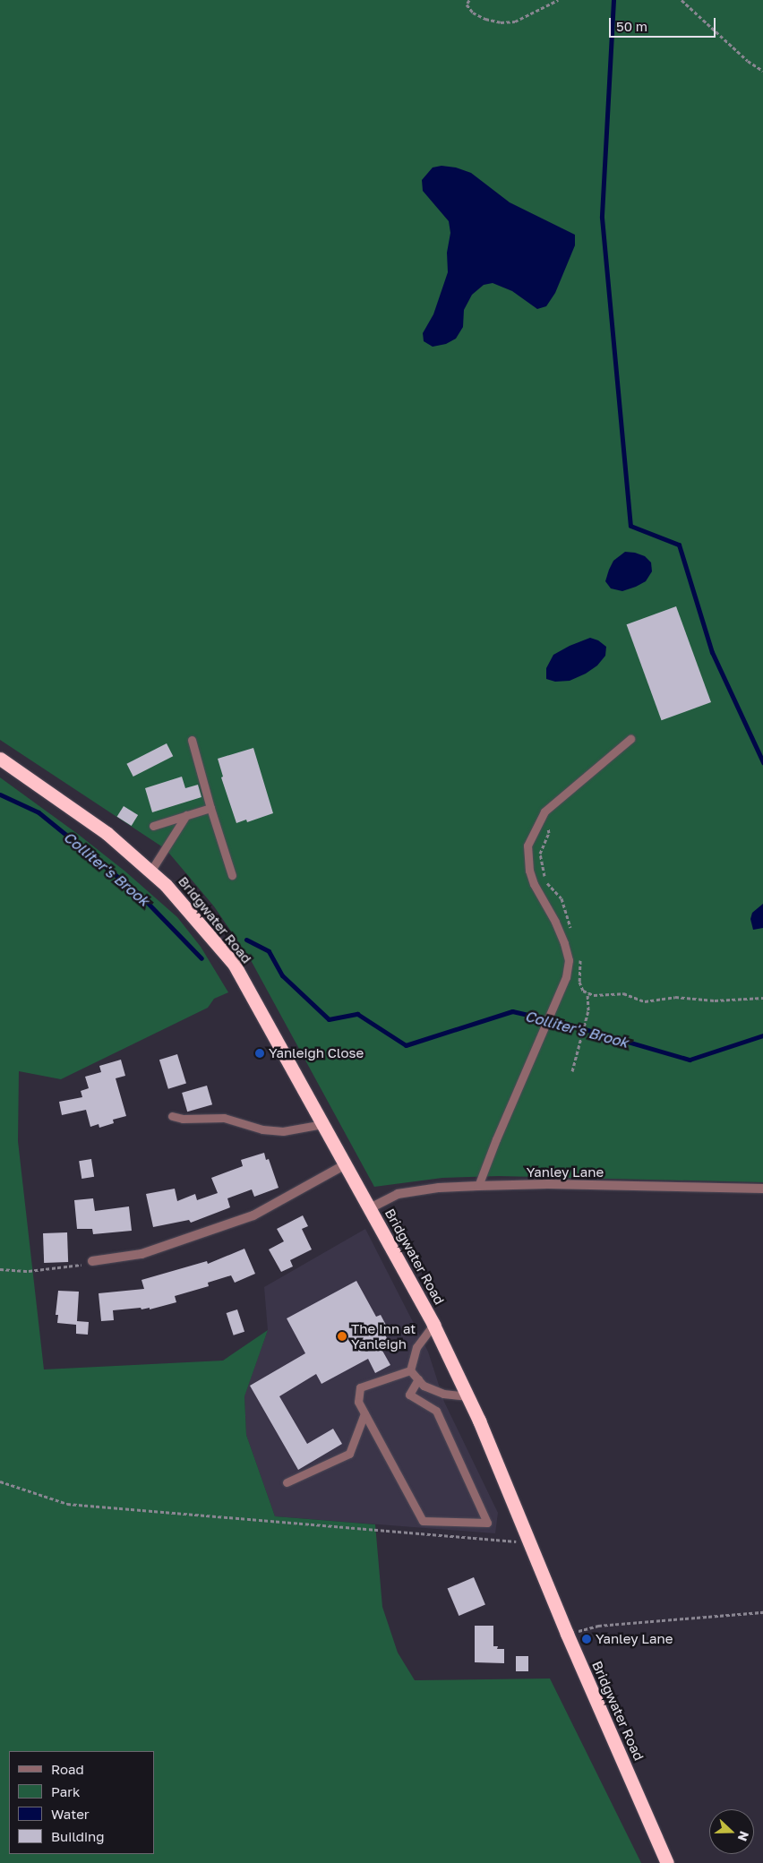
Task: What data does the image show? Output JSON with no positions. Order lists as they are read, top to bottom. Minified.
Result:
{"streets":{"highway":["Bridgwater Road"],"street":["Yanley Lane"]},"crossings":[["Bridgwater Road","Yanley Lane"]],"water":["Colliter's Brook"],"places":["Yanleigh Close","The Inn at Yanleigh","Yanley Lane"],"legend":["Road","Park","Water","Building"],"scale_bar":"50 m","north":"right"}
